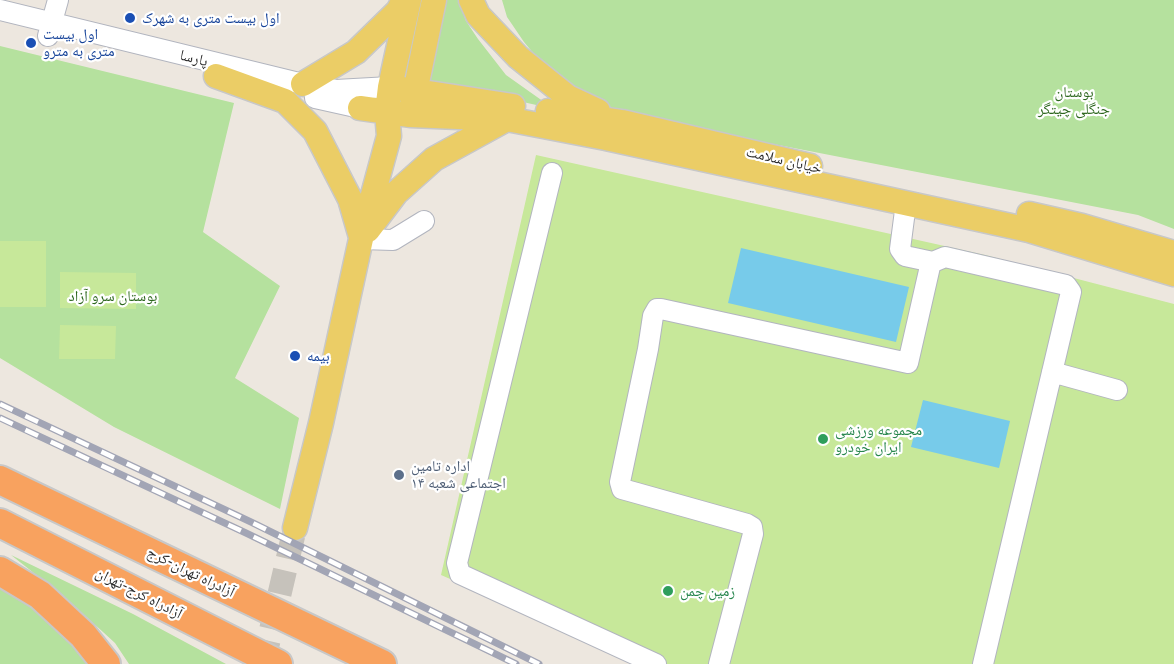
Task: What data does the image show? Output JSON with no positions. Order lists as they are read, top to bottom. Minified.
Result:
{"streets":{"highway":["آزادراه تهران-کرج","آزادراه کرج-تهران"],"main road":["خیابان سلامت"],"street":["پارسا"]},"crossings":[["پارسا","خیابان سلامت"]],"parks":["بوستان جنگلی چیتگر","بوستان سرو آزاد"],"places":["اول بیست متری به شهرک","اول بیست متری به مترو","بیمه","مجموعه ورزشی ایران خودرو","اداره تامین اجتماعی شعبه ۱۴","زمین چمن"]}
